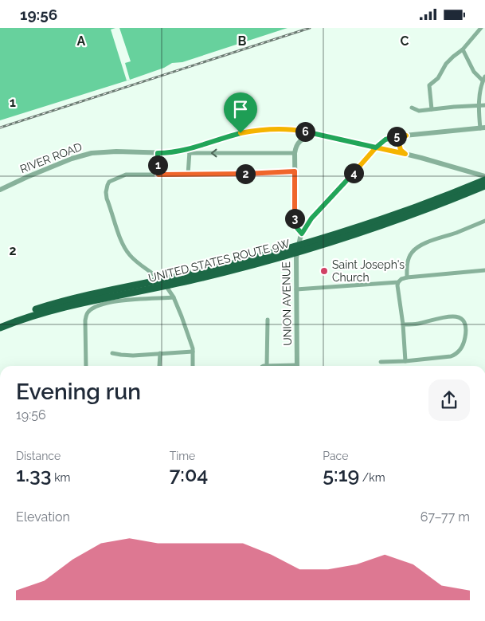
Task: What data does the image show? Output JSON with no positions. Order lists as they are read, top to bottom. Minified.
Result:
{"streets":{"highway":["UNITED STATES ROUTE 9W"],"street":["RIVER ROAD","UNION AVENUE"]},"crossings":[["RIVER ROAD","UNITED STATES ROUTE 9W"],["RIVER ROAD","UNION AVENUE"],["UNITED STATES ROUTE 9W","UNION AVENUE"]],"places":["Saint Joseph's Church"],"page":{"status":"19:56","pins":["6","5","1","4","2","3"],"heading":["Evening run","19:56"],"stats":[["Distance","1.33 km"],["Time","7:04"],["Pace","5:19 /km"]],"chart":["Elevation","67–77 m"]},"grid":{"columns":["A","B","C"],"rows":["1","2"]}}
